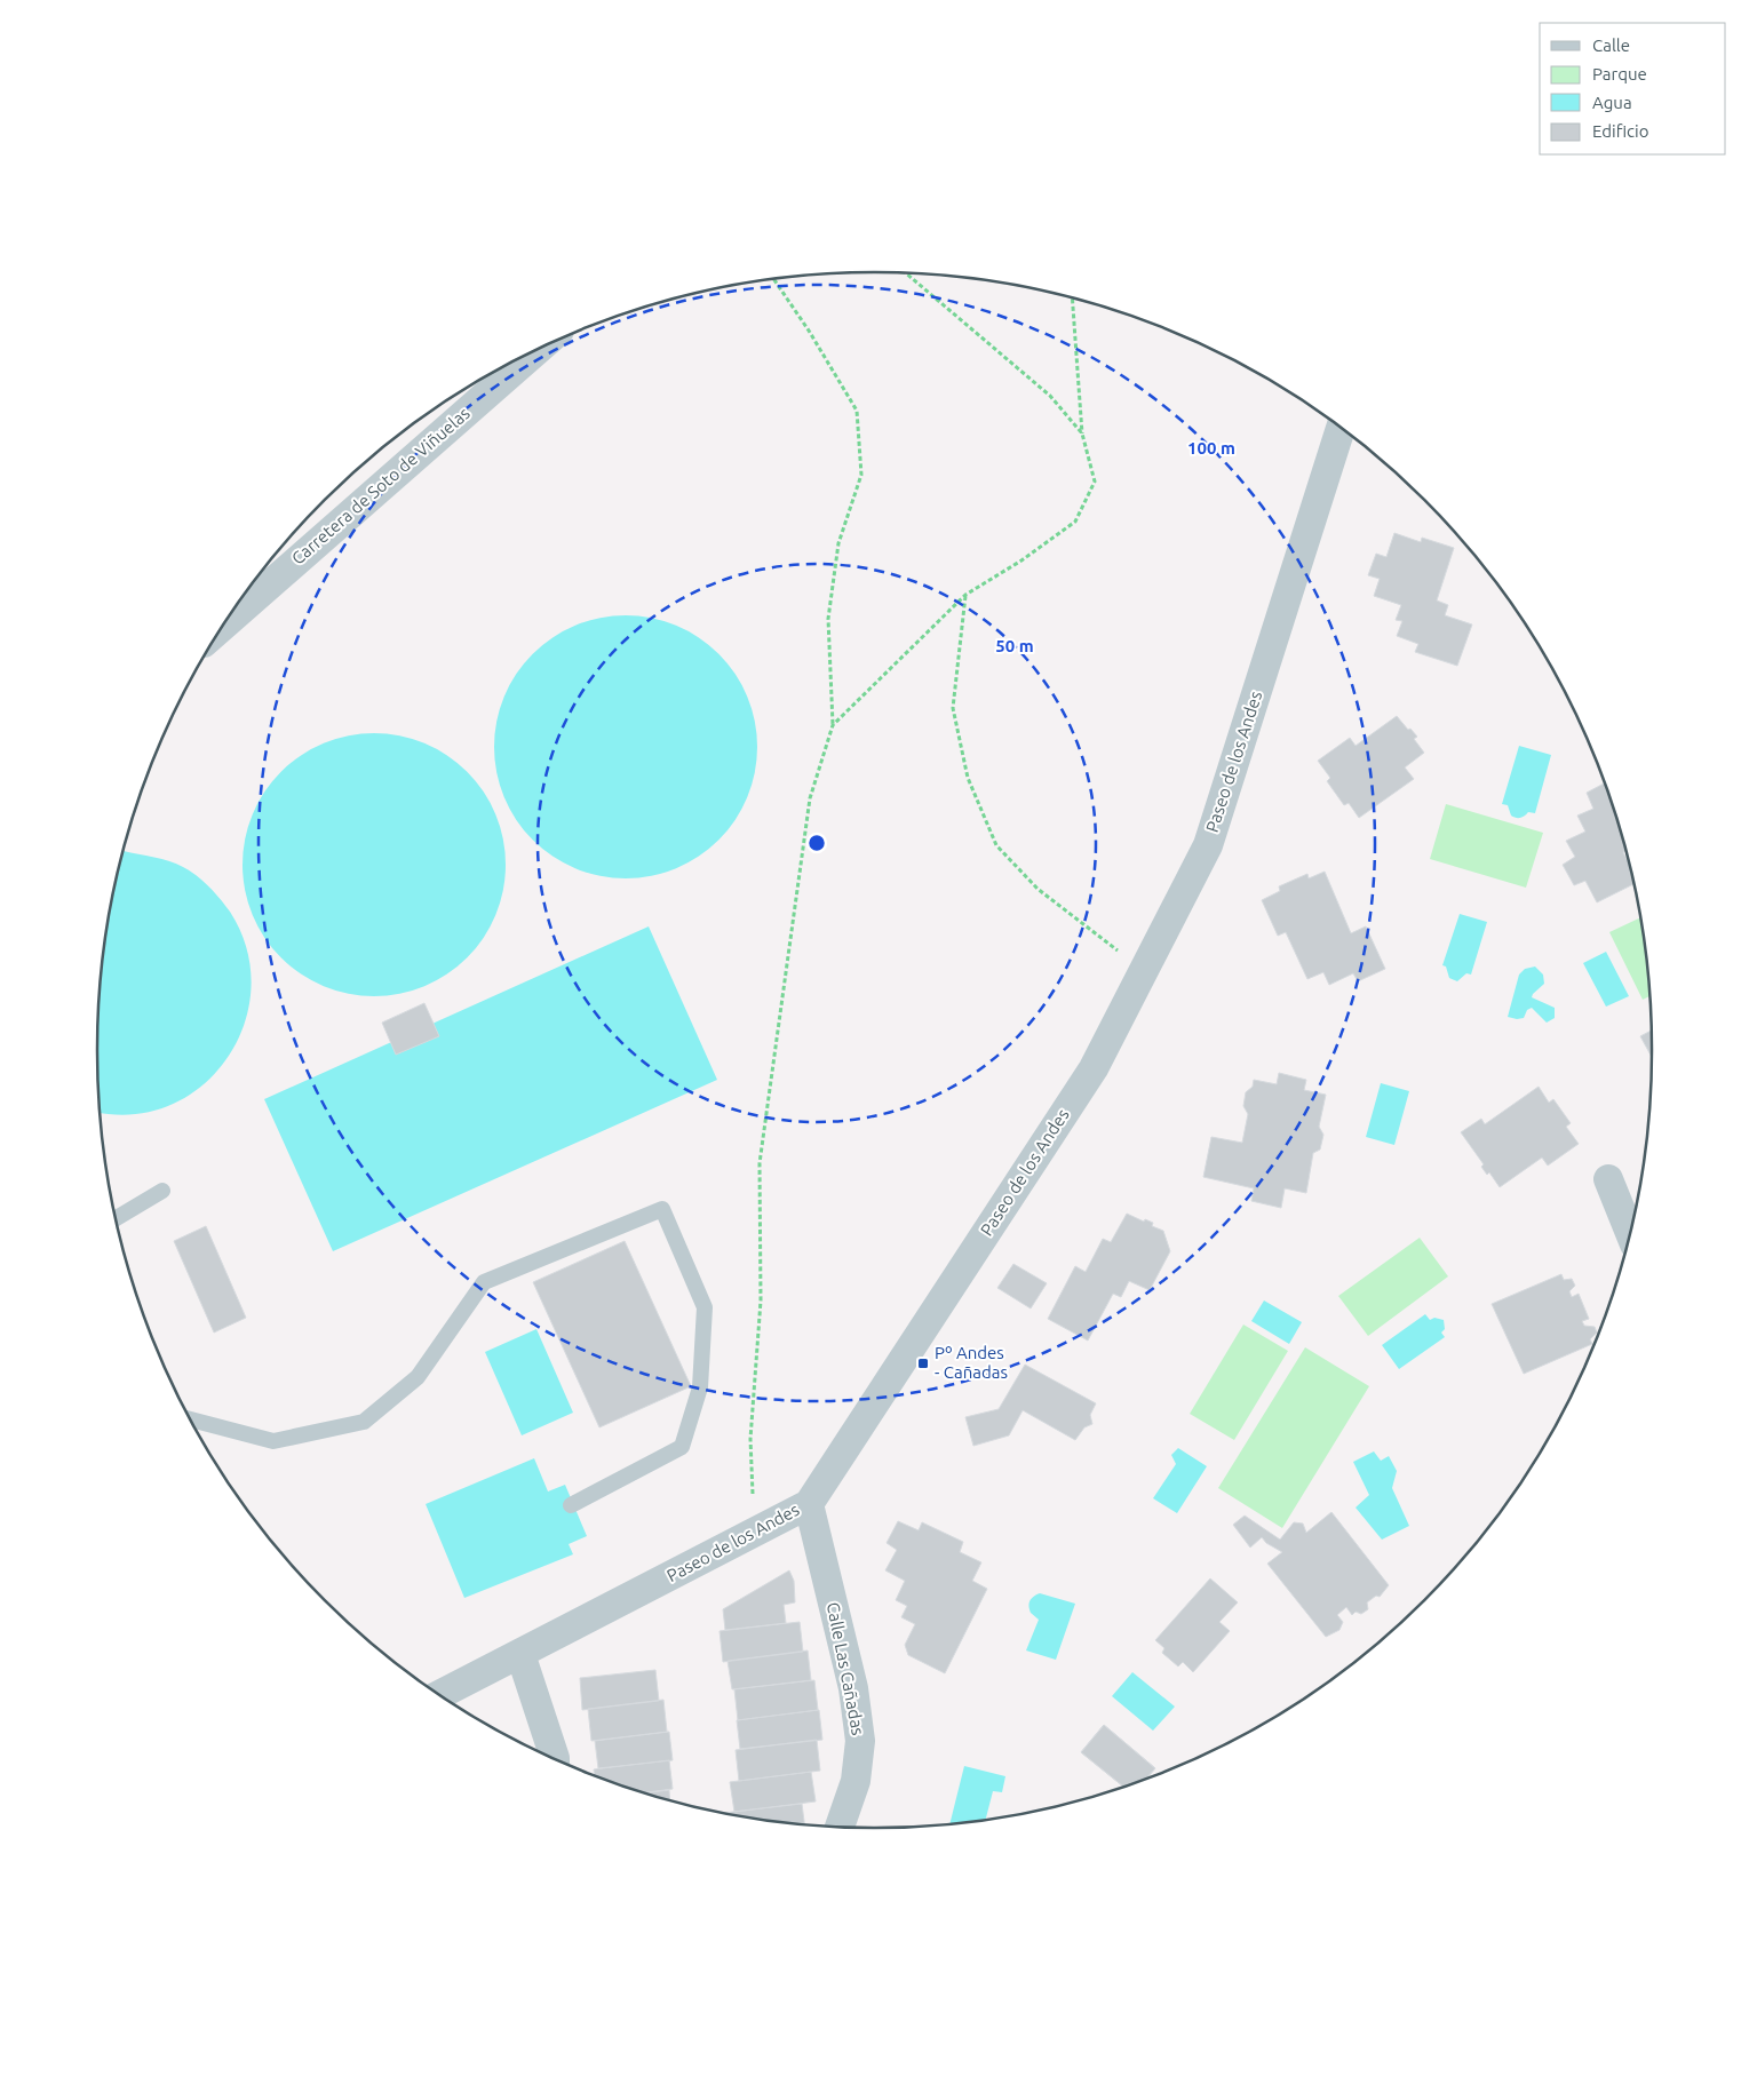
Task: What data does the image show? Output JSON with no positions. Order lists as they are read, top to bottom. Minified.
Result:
{"streets":{"street":["Carretera de Soto de Viñuelas","Paseo de los Andes","Calle Las Cañadas"]},"crossings":[["Paseo de los Andes","Calle Las Cañadas"]],"places":{"transit":["Pº Andes - Cañadas"]},"legend":["Calle","Parque","Agua","Edificio"],"rings":["100 m","50 m"]}
